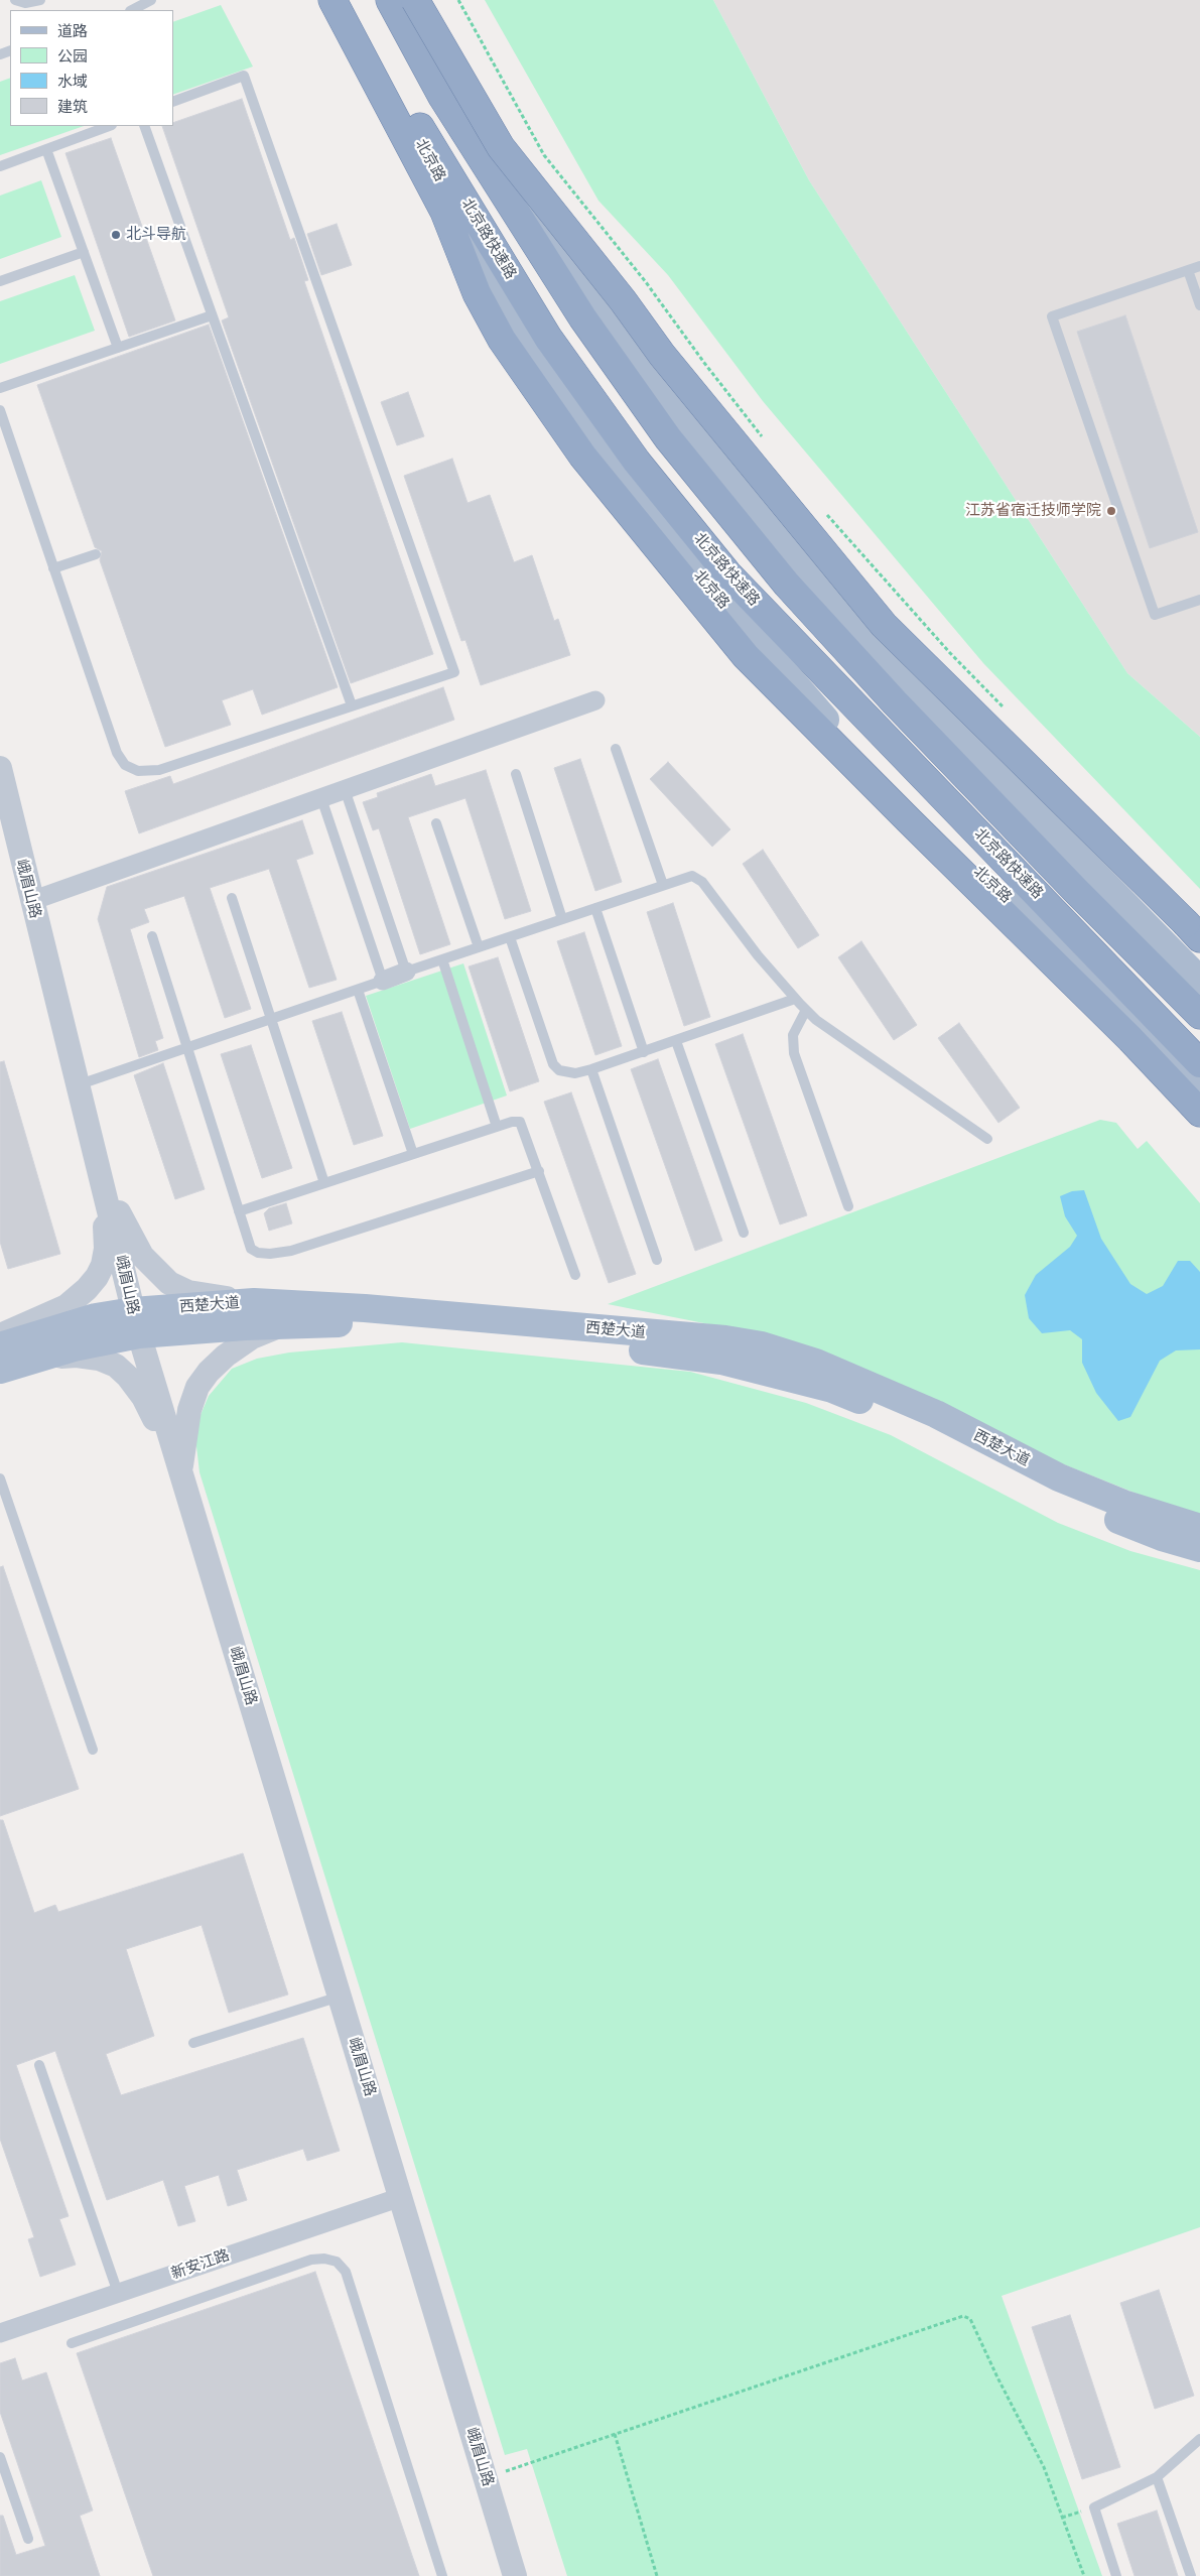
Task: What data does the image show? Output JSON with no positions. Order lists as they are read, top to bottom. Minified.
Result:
{"streets":{"highway":["北京路快速路"],"main road":["北京路","西楚大道"],"street":["峨眉山路","新安江路"]},"crossings":[["峨眉山路","西楚大道"],["峨眉山路","新安江路"]],"places":["北斗导航","江苏省宿迁技师学院"],"legend":["道路","公园","水域","建筑"]}
